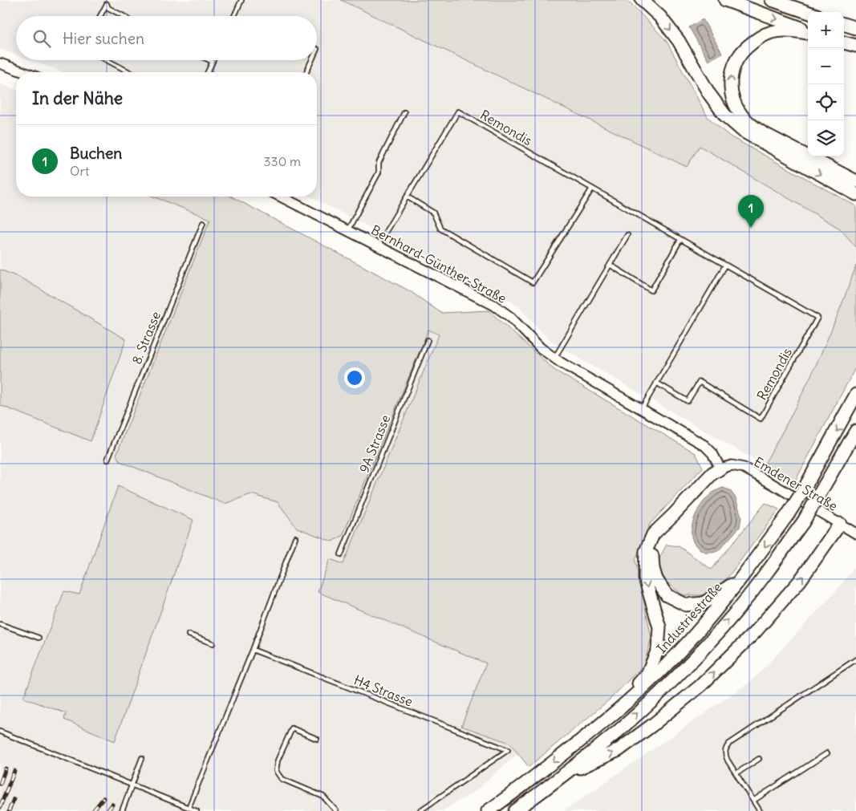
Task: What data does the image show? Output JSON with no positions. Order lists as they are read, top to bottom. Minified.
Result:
{"streets":{"highway":["Industriestraße"],"street":["Bernhard-Günther-Straße","Emdener Straße"],"lane":["Remondis","8. Strasse","9A Strasse","H4 Strasse"]},"crossings":[["Remondis","Bernhard-Günther-Straße"],["Bernhard-Günther-Straße","Emdener Straße"]],"page":{"map_buttons":["+","−"],"search":"Hier suchen","heading":"In der Nähe","list":[{"mark":"1","name":"Buchen","note":"Ort","value":"330 m"}],"pins":"1"}}
